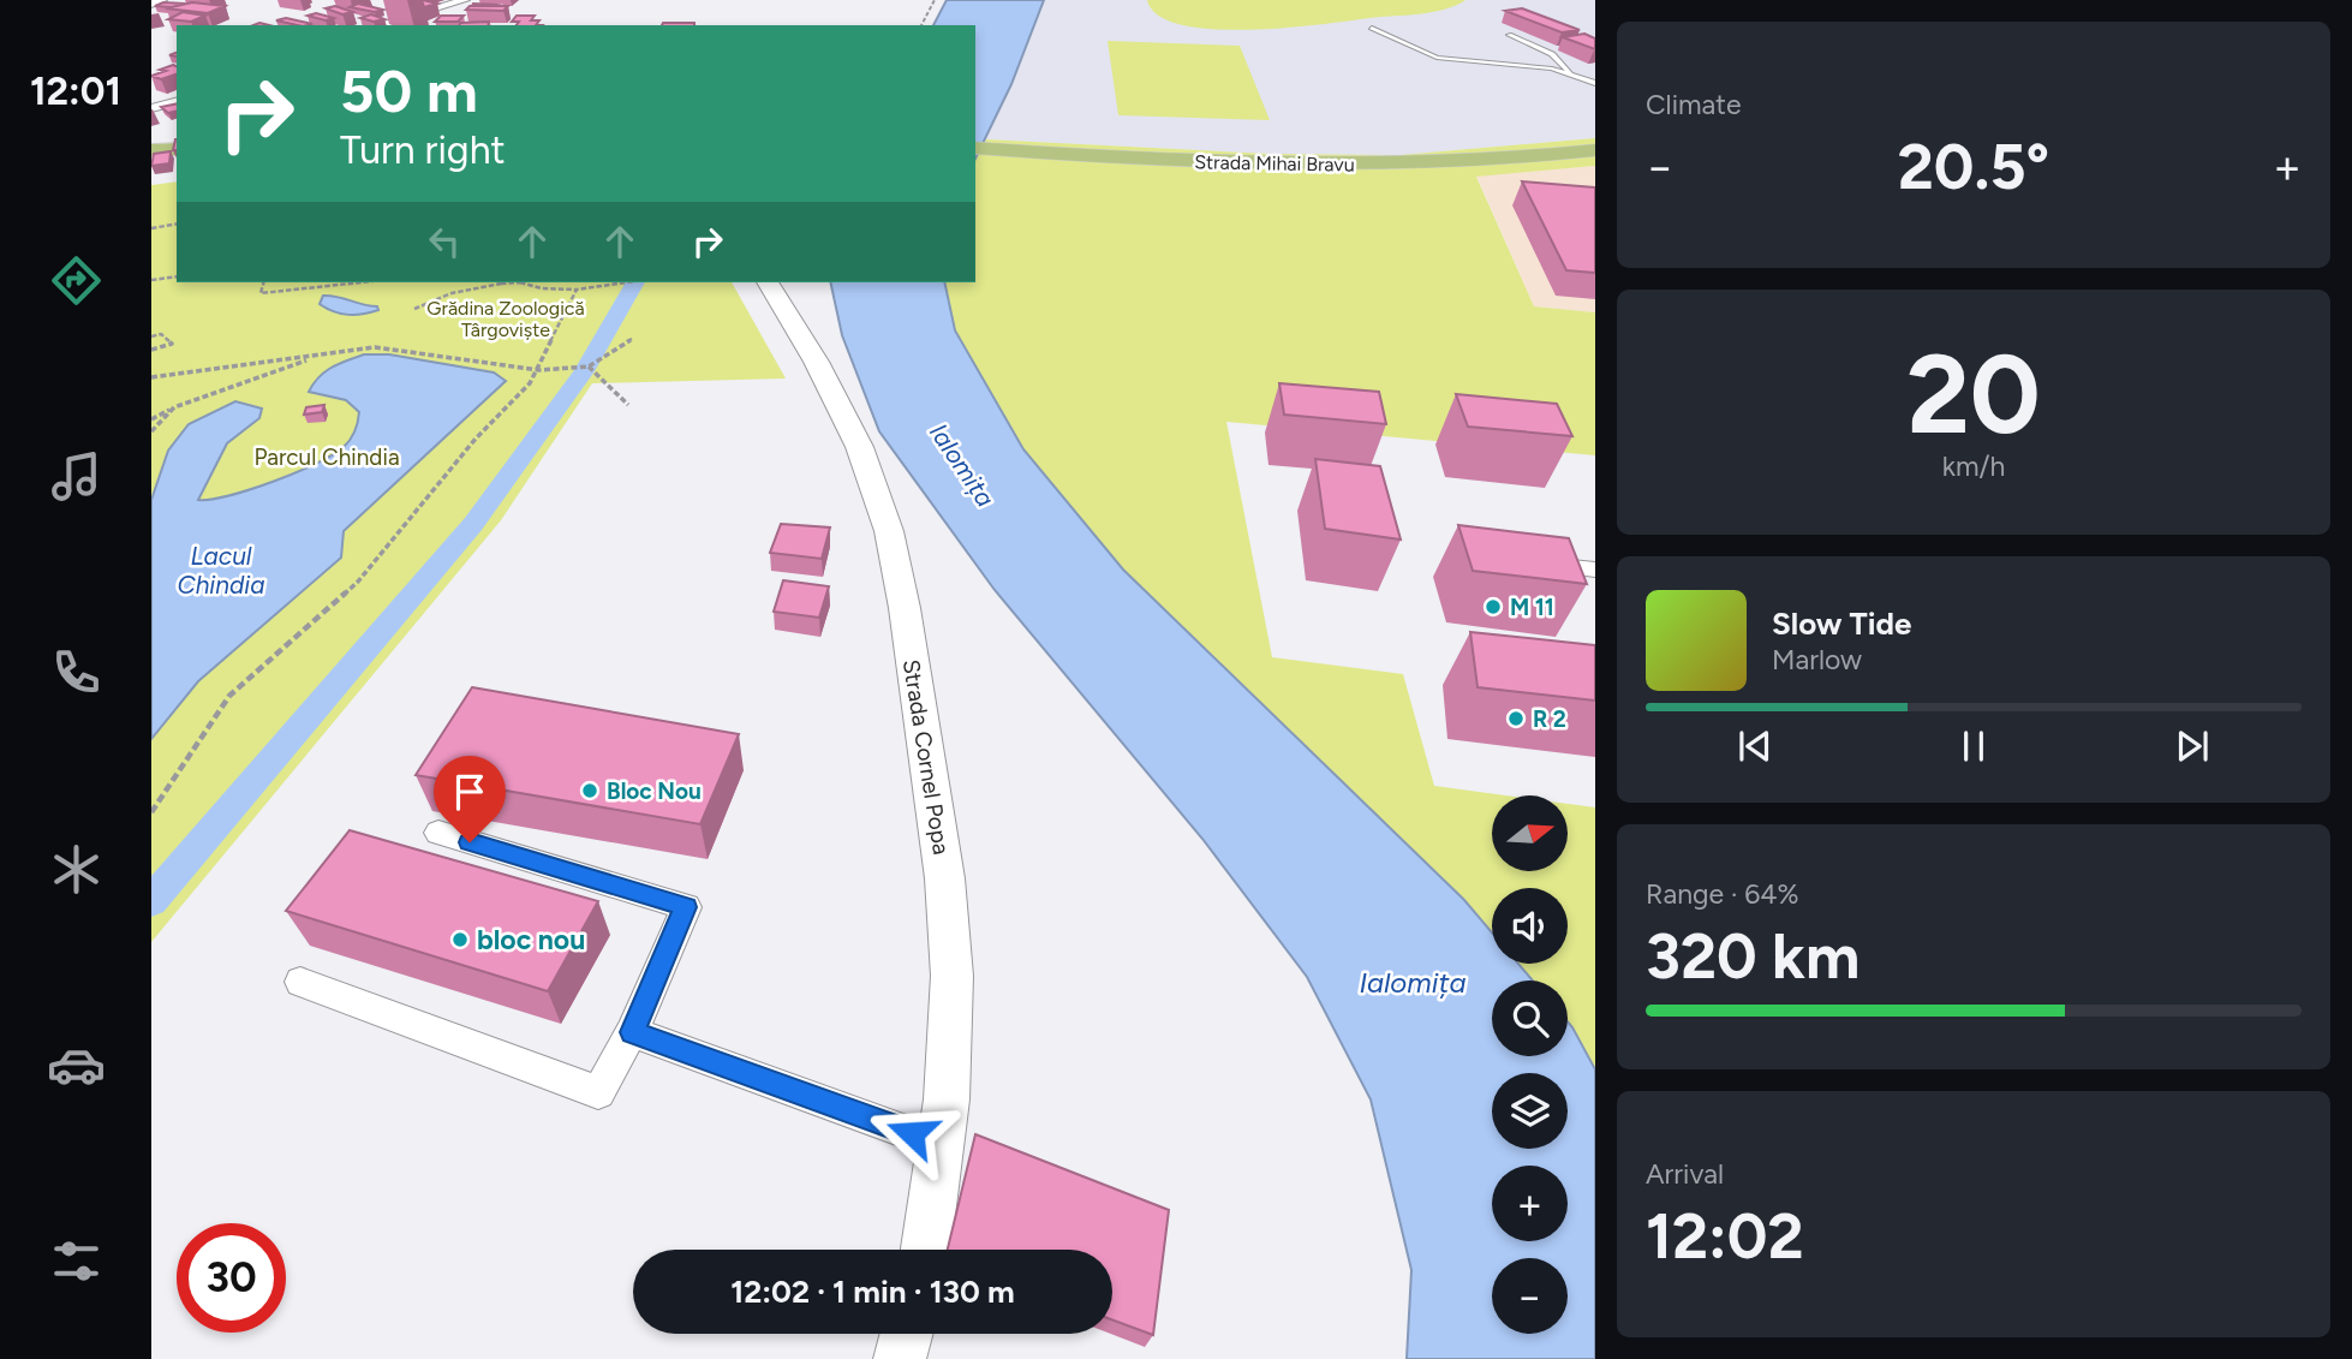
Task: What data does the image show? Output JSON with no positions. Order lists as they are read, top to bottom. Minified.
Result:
{"streets":{"main road":["Strada Mihai Bravu","Strada Cornel Popa"]},"water":["Ialomița","Lacul Chindia"],"parks":["Grădina Zoologică Târgoviște","Parcul Chindia"],"places":["M 11","R 2","Bloc Nou","bloc nou"],"north":"right","page":{"tabs":"12:01","tile":["Climate",["20","km/h"],["Range · 64%","320 km"],["Arrival","12:02"]],"turn":["50 m","Turn right"],"heat":["−","20.5°","+"],"song":["Slow Tide","Marlow"],"map_buttons":["+","−"],"limit":"30","trip":"12:02 · 1 min · 130 m"}}
